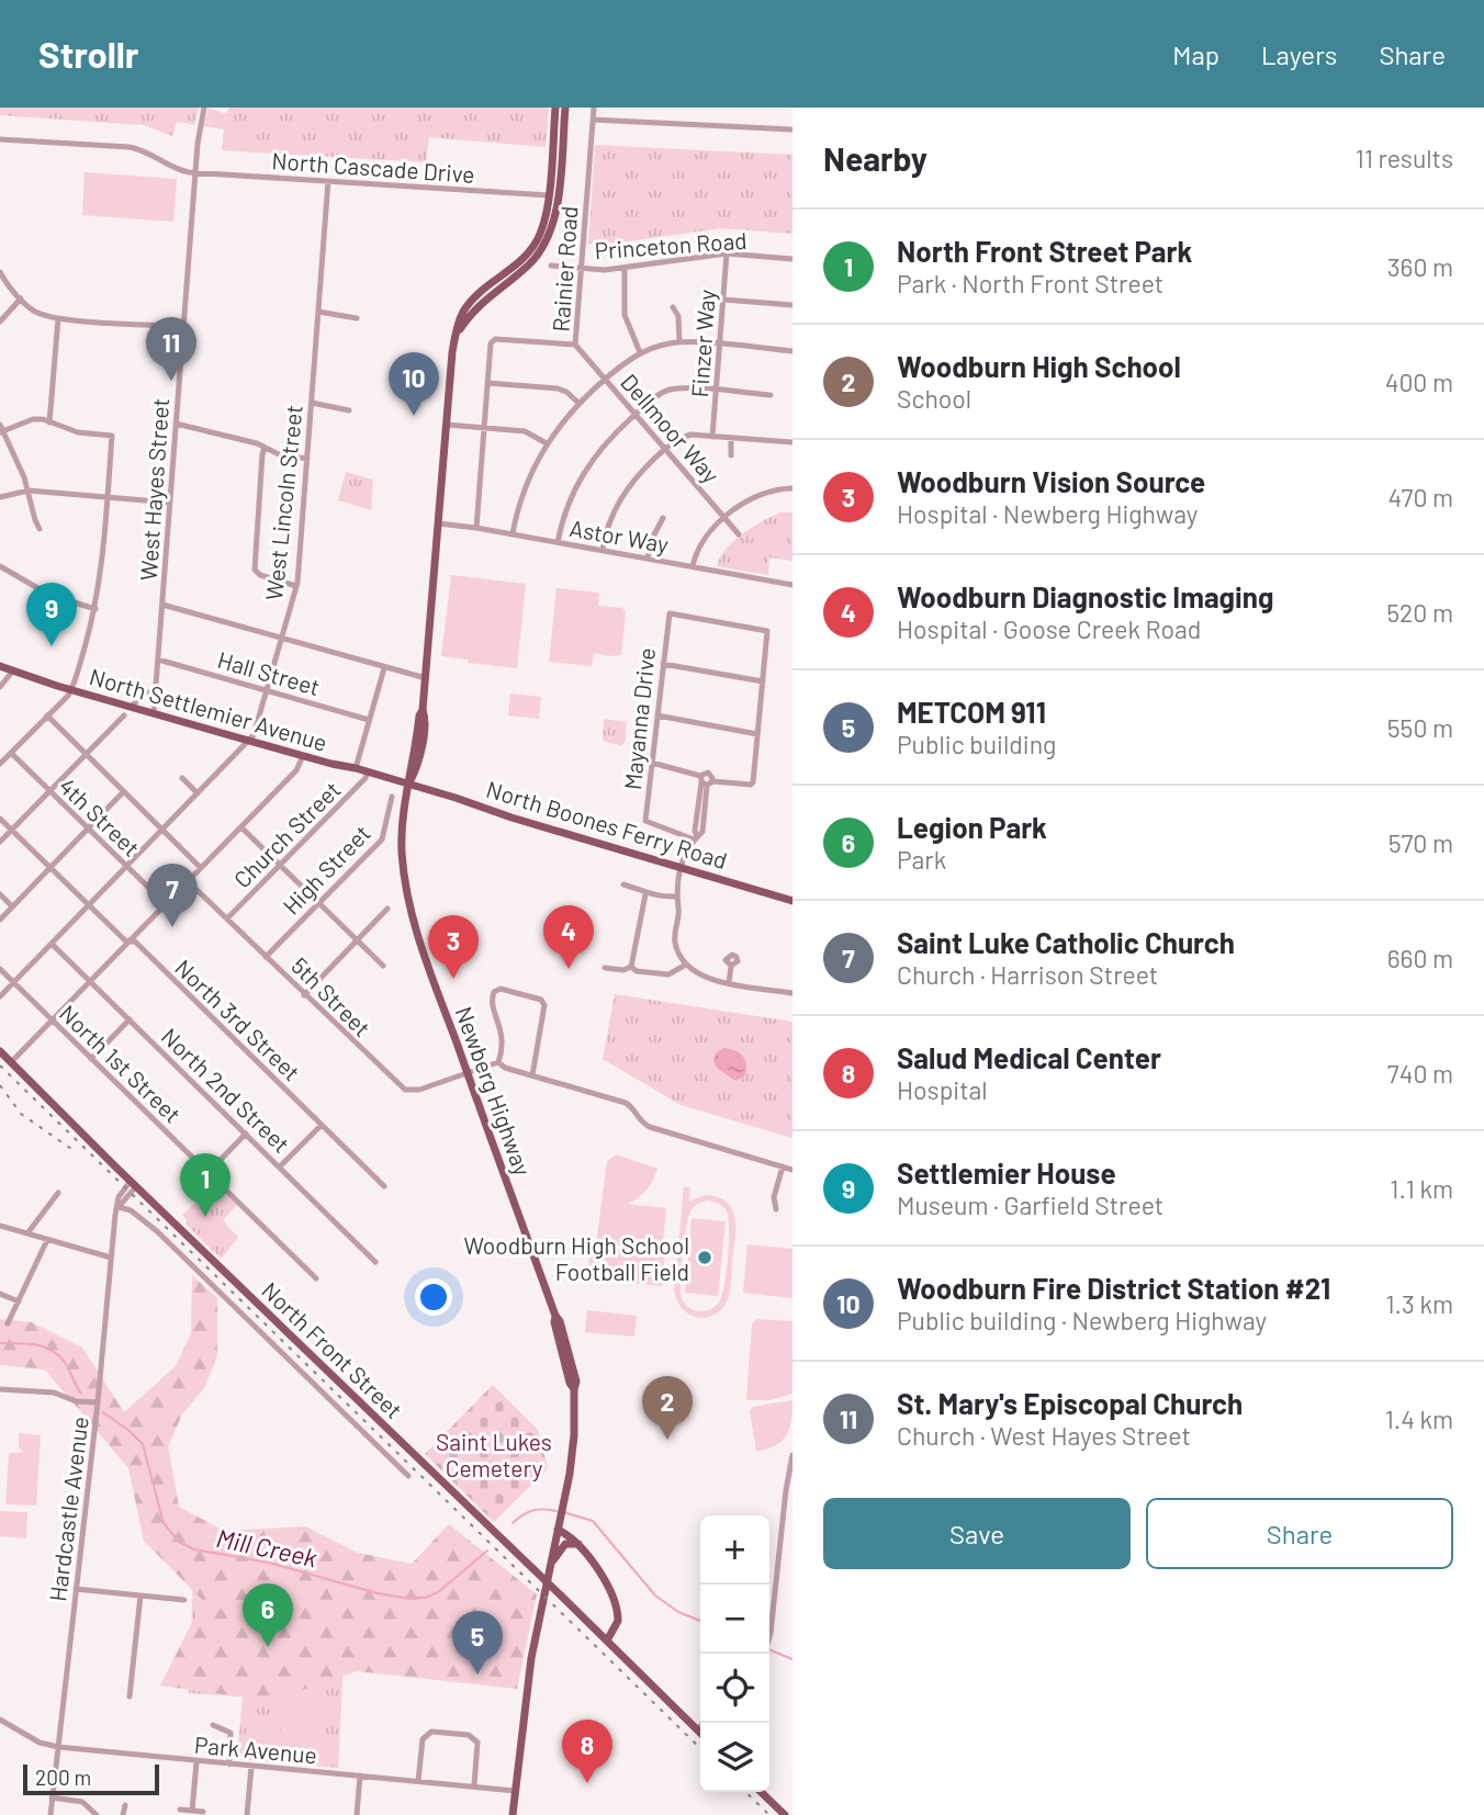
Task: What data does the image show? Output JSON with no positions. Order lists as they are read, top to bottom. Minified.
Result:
{"streets":{"main road":["North Settlemier Avenue","North Boones Ferry Road","Newberg Highway","North Front Street"],"street":["North Cascade Drive","Princeton Road","Rainier Road","Finzer Way","Dellmoor Way","West Hayes Street","West Lincoln Street","Astor Way","Hall Street","Mayanna Drive","4th Street","Church Street","High Street","5th Street","North 3rd Street","North 1st Street","North 2nd Street","Hardcastle Avenue","Park Avenue"]},"crossings":[["North Cascade Drive","West Hayes Street"],["North Cascade Drive","West Lincoln Street"],["North Cascade Drive","Newberg Highway"],["Princeton Road","Rainier Road"],["Princeton Road","Finzer Way"],["Rainier Road","Dellmoor Way"],["Rainier Road","Astor Way"],["West Hayes Street","Hall Street"],["West Hayes Street","North Settlemier Avenue"],["West Lincoln Street","Hall Street"],["West Lincoln Street","North Settlemier Avenue"],["West Lincoln Street","4th Street"],["West Lincoln Street","North 3rd Street"],["West Lincoln Street","North 1st Street"],["West Lincoln Street","North 2nd Street"],["Astor Way","Newberg Highway"],["Hall Street","Church Street"],["North Settlemier Avenue","North Boones Ferry Road"],["North Settlemier Avenue","Church Street"],["North Settlemier Avenue","Newberg Highway"],["North Boones Ferry Road","Newberg Highway"],["Church Street","5th Street"],["High Street","5th Street"],["5th Street","Newberg Highway"],["Newberg Highway","Park Avenue"],["Hardcastle Avenue","Park Avenue"]],"water":["Mill Creek"],"parks":["Saint Lukes Cemetery"],"places":["Woodburn High School Football Field"],"scale_bar":"200 m","page":{"header":"Strollr","nav":["Map","Layers","Share"],"heading":["Nearby","11 results"],"list":[{"mark":"1","name":"North Front Street Park","note":"Park · North Front Street","value":"360 m"},{"mark":"2","name":"Woodburn High School","note":"School","value":"400 m"},{"mark":"3","name":"Woodburn Vision Source","note":"Hospital · Newberg Highway","value":"470 m"},{"mark":"4","name":"Woodburn Diagnostic Imaging","note":"Hospital · Goose Creek Road","value":"520 m"},{"mark":"5","name":"METCOM 911","note":"Public building","value":"550 m"},{"mark":"6","name":"Legion Park","note":"Park","value":"570 m"},{"mark":"7","name":"Saint Luke Catholic Church","note":"Church · Harrison Street","value":"660 m"},{"mark":"8","name":"Salud Medical Center","note":"Hospital","value":"740 m"},{"mark":"9","name":"Settlemier House","note":"Museum · Garfield Street","value":"1.1 km"},{"mark":"10","name":"Woodburn Fire District Station #21","note":"Public building · Newberg Highway","value":"1.3 km"},{"mark":"11","name":"St. Mary's Episcopal Church","note":"Church · West Hayes Street","value":"1.4 km"}],"pins":["11","10","9","7","4","3","1","2","6","5","8"],"buttons":["Save","Share"],"map_buttons":["+","−"],"scale":"200 m"}}
